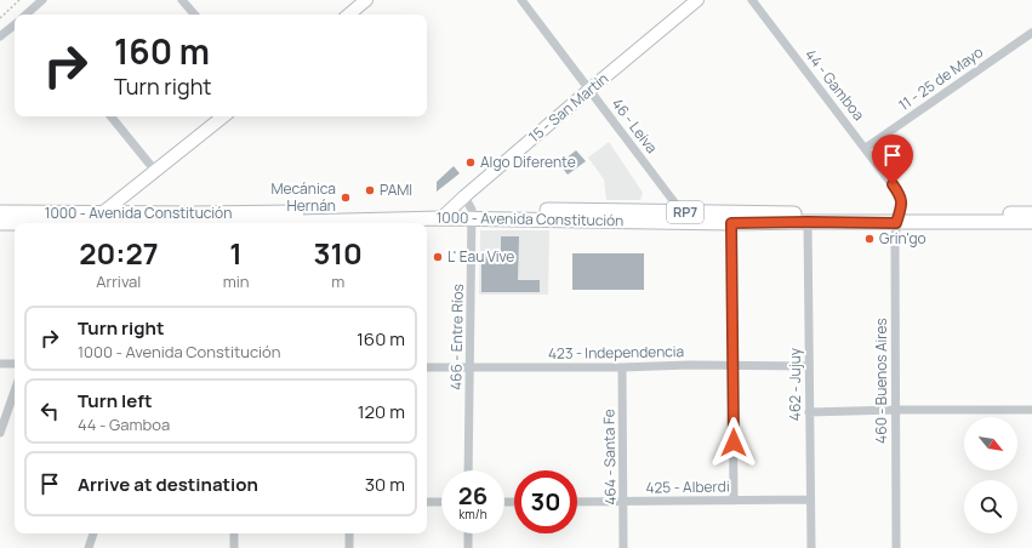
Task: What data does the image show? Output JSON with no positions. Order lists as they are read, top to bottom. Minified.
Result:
{"streets":{"main road":["RP7","1000 - Avenida Constitución"],"street":["11 - 25 de Mayo","44 - Gamboa","15 - San Martín","46 - Leiva","466 - Entre Ríos","423 - Independencia","460 - Buenos Aires","462 - Jujuy","464 - Santa Fe","425 - Alberdi"]},"crossings":[["11 - 25 de Mayo","44 - Gamboa"],["44 - Gamboa","1000 - Avenida Constitución"],["44 - Gamboa","460 - Buenos Aires"],["15 - San Martín","46 - Leiva"],["15 - San Martín","1000 - Avenida Constitución"],["46 - Leiva","1000 - Avenida Constitución"],["1000 - Avenida Constitución","466 - Entre Ríos"],["1000 - Avenida Constitución","460 - Buenos Aires"],["1000 - Avenida Constitución","462 - Jujuy"],["466 - Entre Ríos","423 - Independencia"],["423 - Independencia","462 - Jujuy"],["423 - Independencia","464 - Santa Fe"],["462 - Jujuy","425 - Alberdi"],["464 - Santa Fe","425 - Alberdi"]],"places":["Algo Diferente","PAMI","Mecánica Hernán","Grin'go","L' Eau Vive"],"north":"bottom right","page":{"turn":["160 m","Turn right"],"eta":["20:27","Arrival","1","min","310","m"],"list":[{"name":"Turn right","note":"1000 - Avenida Constitución","value":"160 m"},{"name":"Turn left","note":"44 - Gamboa","value":"120 m"},{"name":"Arrive at destination","value":"30 m"}],"speed":"26 km/h","limit":"30"}}
